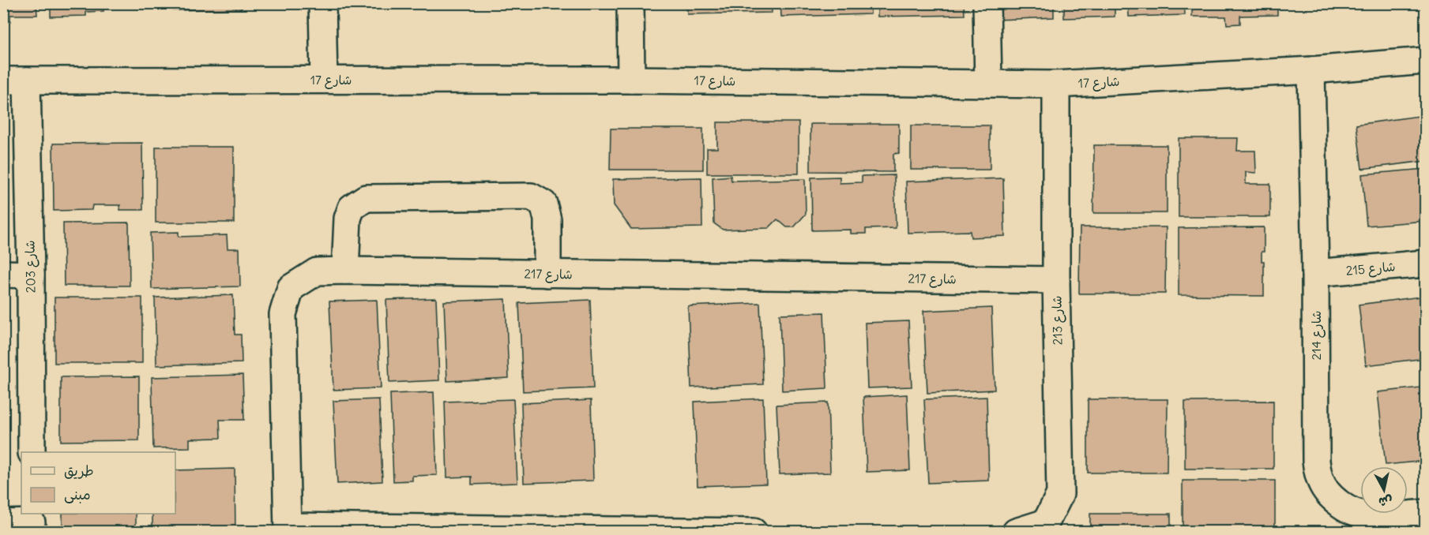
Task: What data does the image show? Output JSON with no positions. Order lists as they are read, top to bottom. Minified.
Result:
{"streets":{"street":["شارع 17","شارع 203","شارع 215","شارع 217","شارع 213","شارع 214"]},"crossings":[["شارع 17","شارع 203"],["شارع 17","شارع 213"],["شارع 17","شارع 214"],["شارع 215","شارع 214"],["شارع 217","شارع 213"]],"legend":["طريق","مبنى"],"north":"bottom"}
